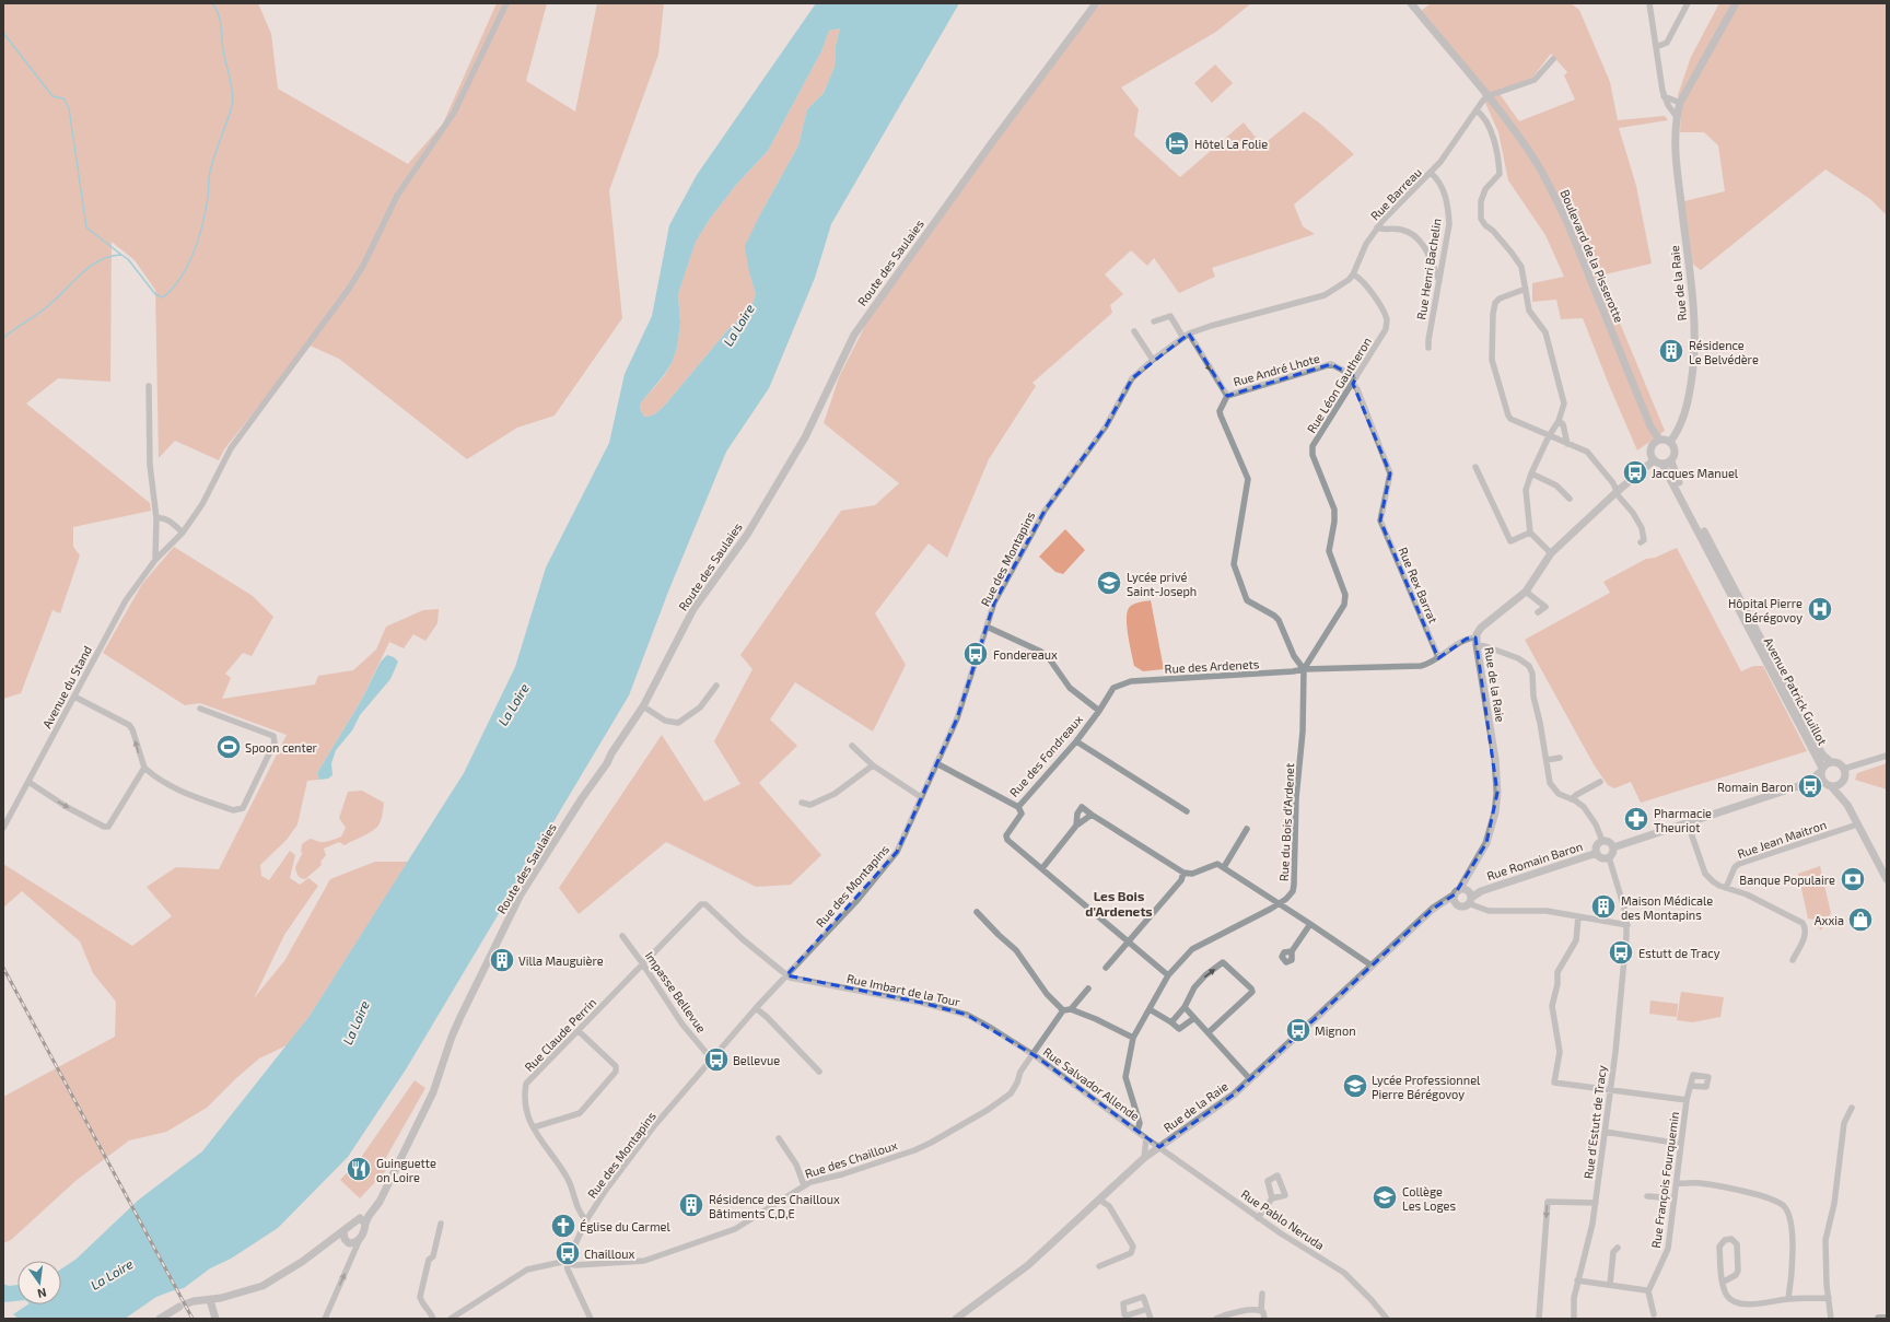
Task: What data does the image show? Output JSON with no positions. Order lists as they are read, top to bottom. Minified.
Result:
{"streets":{"street":["Rue Barreau","Boulevard de la Pisserotte","Route des Saulaies","Rue Henri Bachelin","Rue de la Raie","Rue André Lhote","Rue Léon Gautheron","Rue des Montapins","Rue Rex Barrat","Rue des Ardenets","Avenue du Stand","Avenue Patrick Guillot","Rue des Fondreaux","Rue du Bois d'Ardenet","Rue Jean Maitron","Rue Romain Baron","Rue Imbart de la Tour","Impasse Bellevue","Rue Claude Perrin","Rue Salvador Allende","Rue d'Estutt de Tracy","Rue des Chailloux","Rue François Fourquemin","Rue Pablo Neruda"]},"crossings":[["Rue Barreau","Boulevard de la Pisserotte"],["Rue Barreau","Rue Henri Bachelin"],["Rue Barreau","Rue Léon Gautheron"],["Boulevard de la Pisserotte","Rue de la Raie"],["Boulevard de la Pisserotte","Avenue Patrick Guillot"],["Rue de la Raie","Rue des Ardenets"],["Rue de la Raie","Avenue Patrick Guillot"],["Rue de la Raie","Rue Romain Baron"],["Rue de la Raie","Rue Salvador Allende"],["Rue de la Raie","Rue Pablo Neruda"],["Rue André Lhote","Rue Léon Gautheron"],["Rue Léon Gautheron","Rue Rex Barrat"],["Rue Léon Gautheron","Rue des Ardenets"],["Rue Léon Gautheron","Rue du Bois d'Ardenet"],["Rue des Montapins","Rue des Fondreaux"],["Rue des Montapins","Rue Imbart de la Tour"],["Rue des Montapins","Impasse Bellevue"],["Rue des Montapins","Rue Claude Perrin"],["Rue des Montapins","Rue des Chailloux"],["Rue Rex Barrat","Rue des Ardenets"],["Rue des Ardenets","Rue des Fondreaux"],["Rue des Ardenets","Rue du Bois d'Ardenet"],["Rue du Bois d'Ardenet","Rue Salvador Allende"],["Rue Imbart de la Tour","Rue Claude Perrin"],["Rue Imbart de la Tour","Rue Salvador Allende"],["Rue Imbart de la Tour","Rue des Chailloux"],["Impasse Bellevue","Rue Claude Perrin"],["Rue Salvador Allende","Rue des Chailloux"],["Rue Salvador Allende","Rue Pablo Neruda"],["Rue d'Estutt de Tracy","Rue François Fourquemin"]],"districts":["Les Bois d'Ardenets"],"water":["La Loire"],"places":{"hotel":["Hôtel La Folie"],"building":["Résidence Le Belvédère","Maison Médicale des Montapins","Villa Mauguière","Résidence des Chailloux Bâtiments C,D,E"],"bus stop":["Jacques Manuel","Fondereaux","Romain Baron","Estutt de Tracy","Mignon","Bellevue","Chailloux"],"school or university":["Lycée privé Saint-Joseph","Lycée Professionnel Pierre Bérégovoy","Collège Les Loges"],"hospital":["Hôpital Pierre Bérégovoy"],"sports":["Spoon center"],"pharmacy":["Pharmacie Theuriot"],"bank":["Banque Populaire"],"shop":["Axxia"],"restaurant":["Guinguette on Loire"],"church":["Église du Carmel"]},"north":"bottom"}
